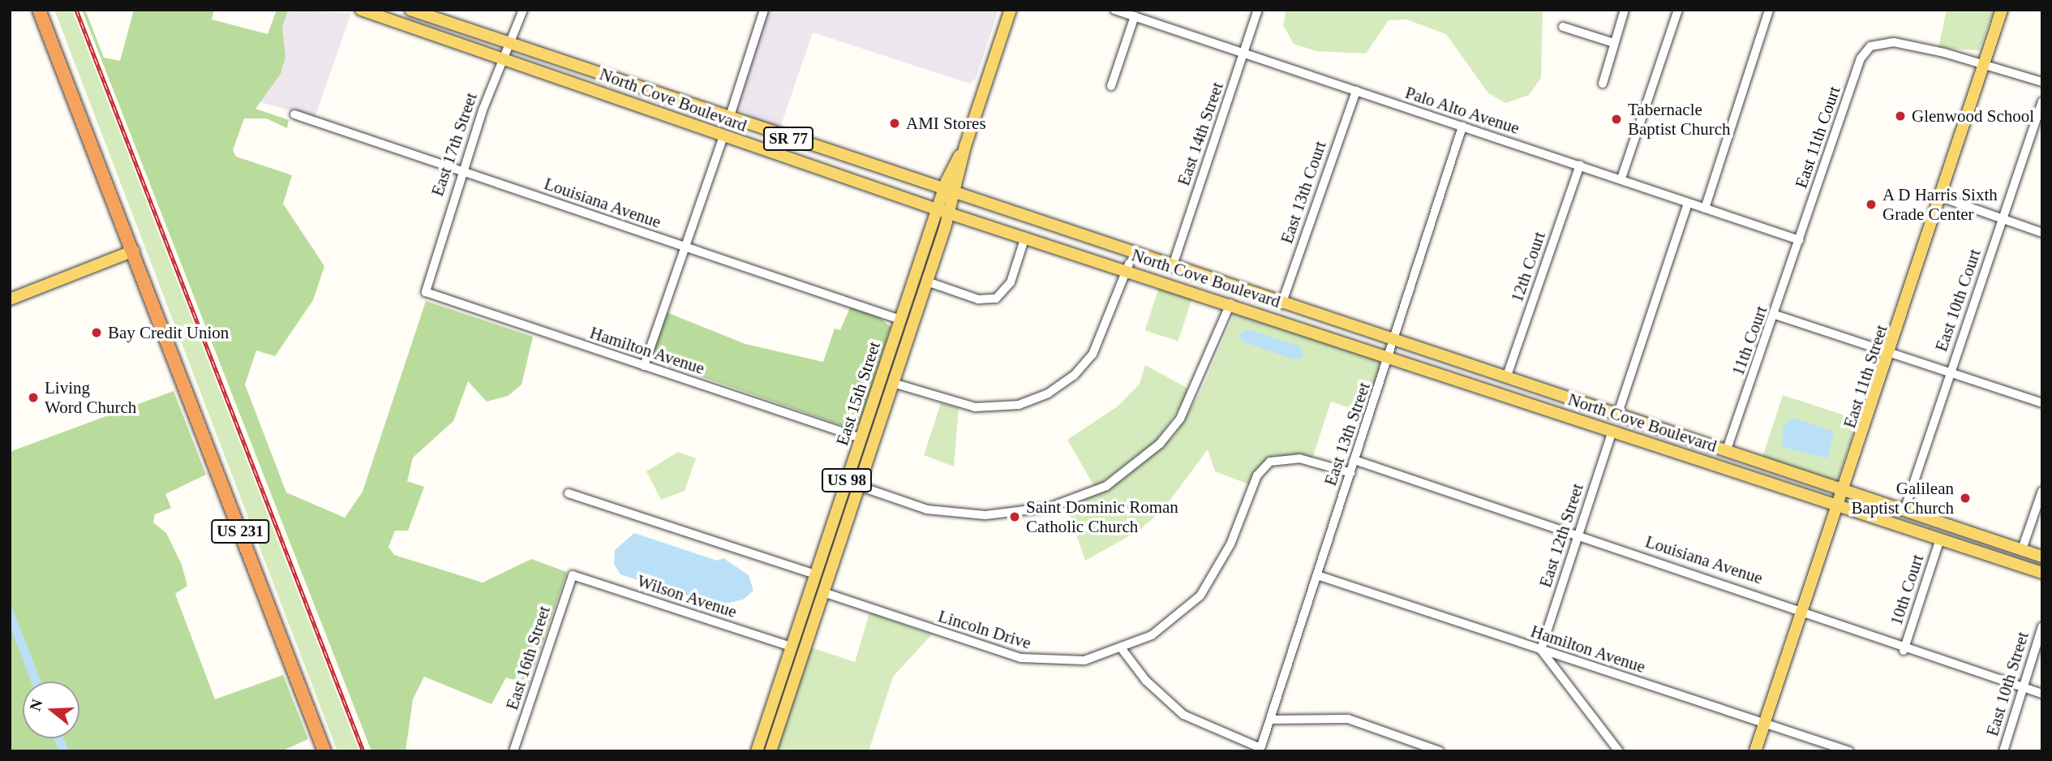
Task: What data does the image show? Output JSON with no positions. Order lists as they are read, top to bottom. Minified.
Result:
{"streets":{"highway":["US 231"],"main road":["North Cove Boulevard","SR 77","East 11th Street","East 15th Street","US 98"],"street":["Palo Alto Avenue","East 14th Street","East 11th Court","East 17th Street","East 13th Court","Louisiana Avenue","12th Court","East 10th Court","11th Court","Hamilton Avenue","East 13th Street","East 12th Street","10th Court","Wilson Avenue","Lincoln Drive","East 16th Street","East 10th Street"]},"crossings":[["North Cove Boulevard","East 14th Street"],["North Cove Boulevard","East 17th Street"],["North Cove Boulevard","East 13th Court"],["North Cove Boulevard","12th Court"],["North Cove Boulevard","East 10th Court"],["North Cove Boulevard","11th Court"],["North Cove Boulevard","East 11th Street"],["North Cove Boulevard","East 15th Street"],["North Cove Boulevard","East 13th Street"],["North Cove Boulevard","East 12th Street"],["North Cove Boulevard","10th Court"],["Palo Alto Avenue","East 14th Street"],["Palo Alto Avenue","East 11th Court"],["Palo Alto Avenue","East 13th Court"],["Palo Alto Avenue","12th Court"],["Palo Alto Avenue","11th Court"],["Palo Alto Avenue","East 13th Street"],["East 11th Court","11th Court"],["East 11th Court","East 11th Street"],["East 17th Street","Louisiana Avenue"],["East 17th Street","Hamilton Avenue"],["Louisiana Avenue","East 11th Street"],["Louisiana Avenue","East 15th Street"],["Louisiana Avenue","East 13th Street"],["Louisiana Avenue","East 12th Street"],["Louisiana Avenue","10th Court"],["Louisiana Avenue","East 10th Street"],["Hamilton Avenue","East 11th Street"],["Hamilton Avenue","East 15th Street"],["Hamilton Avenue","East 13th Street"],["Hamilton Avenue","East 12th Street"],["East 15th Street","Wilson Avenue"],["East 15th Street","Lincoln Drive"],["East 13th Street","Lincoln Drive"],["Wilson Avenue","East 16th Street"]],"places":["Glenwood School","Tabernacle Baptist Church","AMI Stores","A D Harris Sixth Grade Center","Bay Credit Union","Living Word Church","Galilean Baptist Church","Saint Dominic Roman Catholic Church"],"north":"left"}
